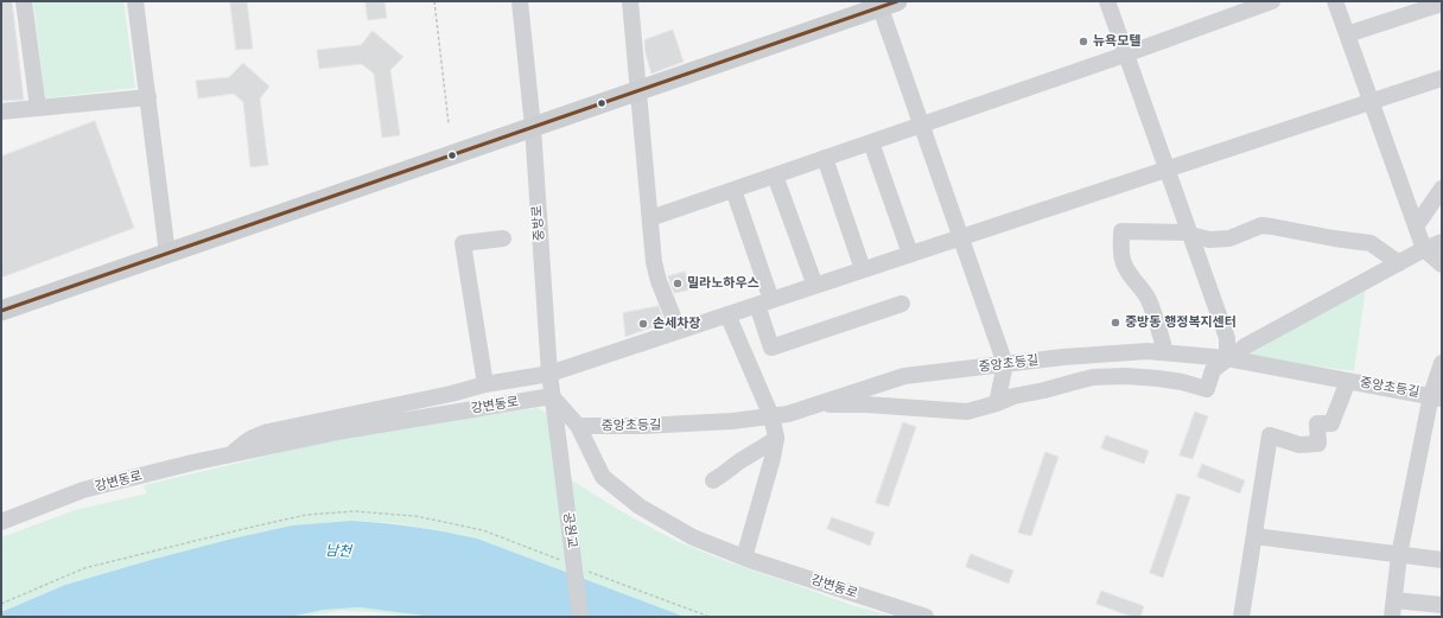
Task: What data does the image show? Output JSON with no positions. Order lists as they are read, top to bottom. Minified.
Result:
{"streets":{"street":["중방로","중앙초등길","강변동로","공원교"]},"crossings":[["중방로","강변동로"],["중방로","공원교"],["중앙초등길","강변동로"]],"water":["남천"],"places":["뉴욕모텔","밀라노하우스","중방동 행정복지센터","손세차장"]}
